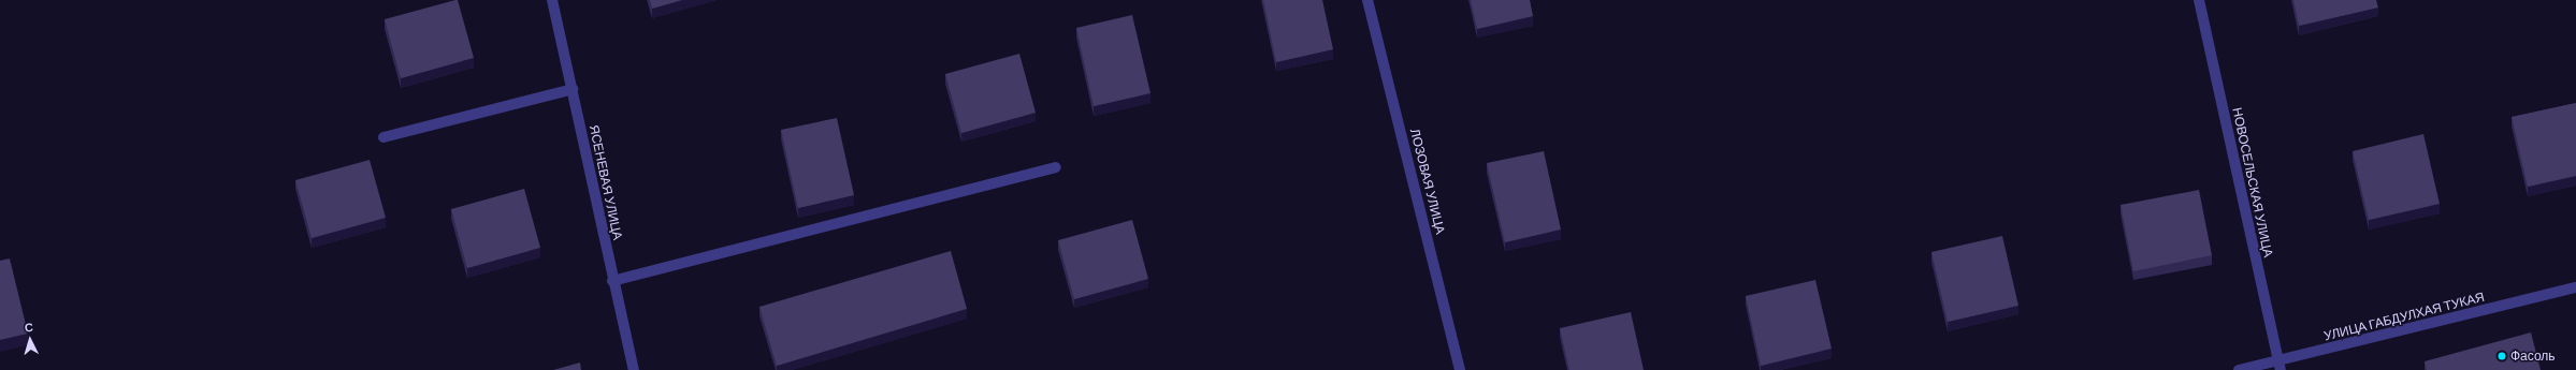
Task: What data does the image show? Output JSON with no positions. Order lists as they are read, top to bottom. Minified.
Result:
{"streets":{"street":["ЛОЗОВАЯ УЛИЦА","ЯСЕНЕВАЯ УЛИЦА","НОВОСЕЛЬСКАЯ УЛИЦА","УЛИЦА ГАБДУЛХАЯ ТУКАЯ"]},"crossings":[["НОВОСЕЛЬСКАЯ УЛИЦА","УЛИЦА ГАБДУЛХАЯ ТУКАЯ"]],"places":["Фасоль"],"north":"top"}
